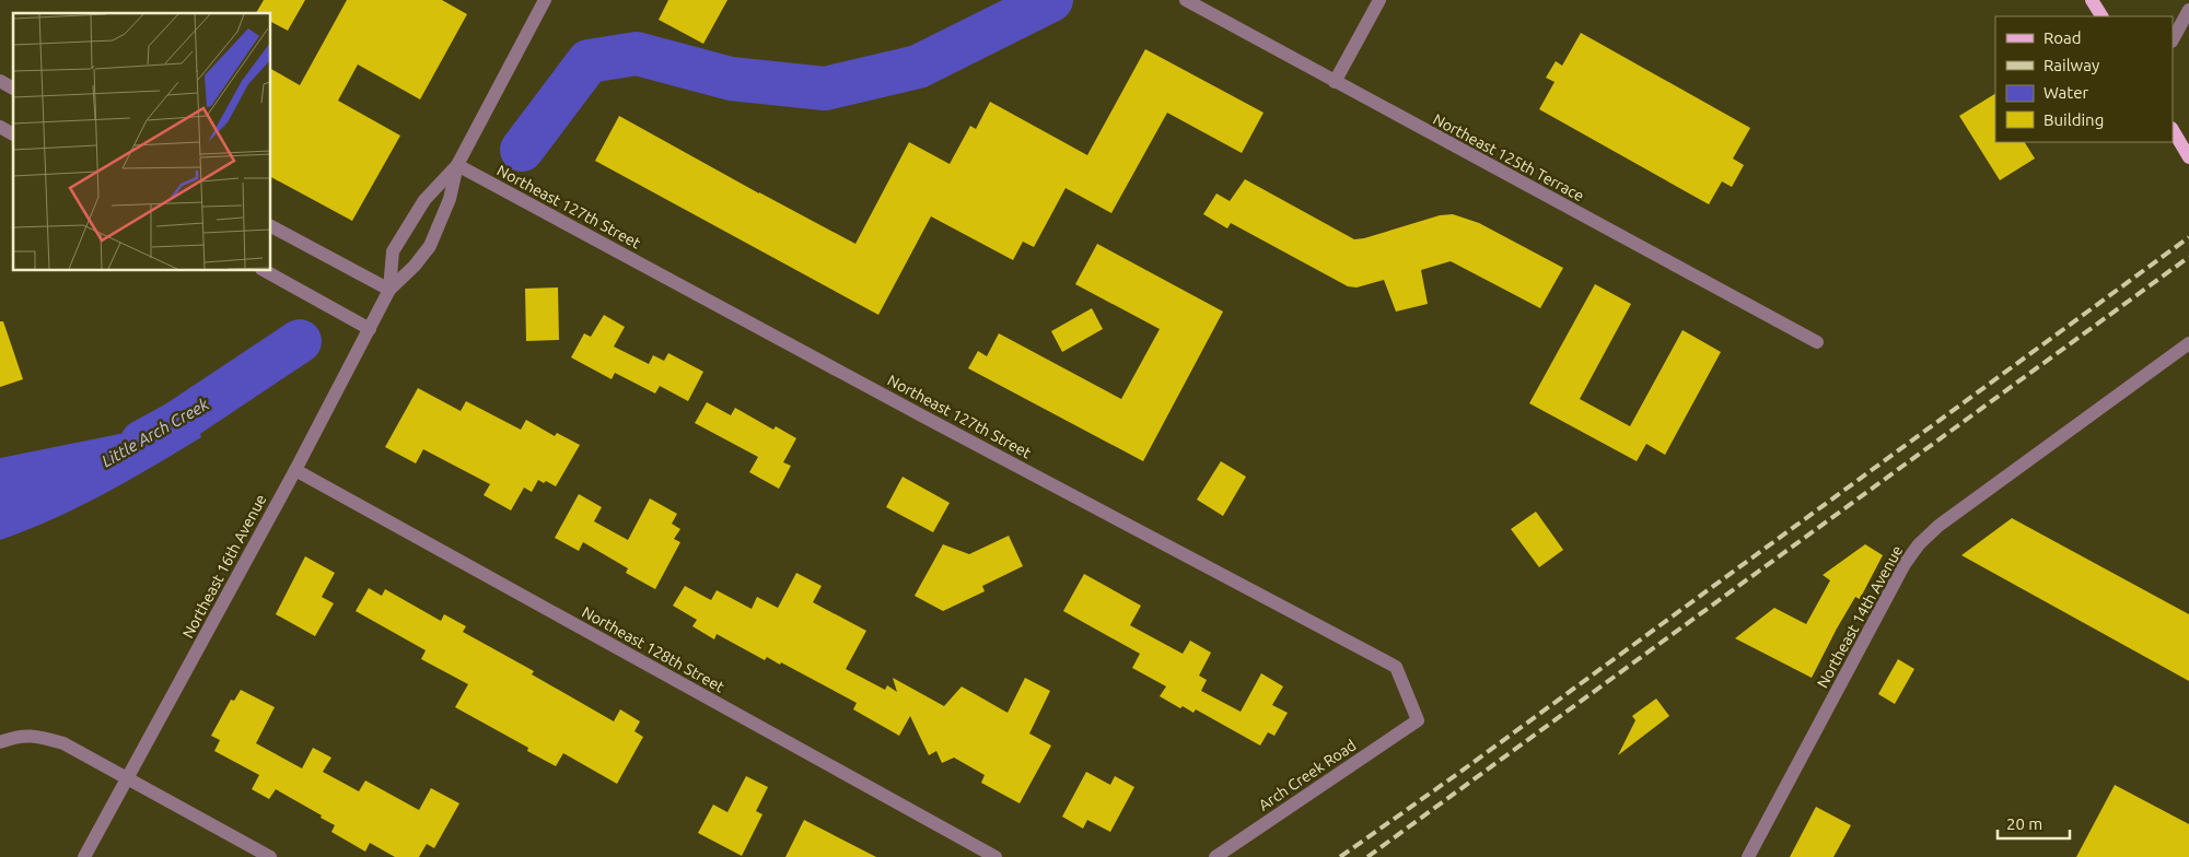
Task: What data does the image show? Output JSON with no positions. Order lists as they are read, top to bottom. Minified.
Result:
{"streets":{"street":["Northeast 125th Terrace","Northeast 127th Street","Northeast 16th Avenue","Northeast 14th Avenue","Northeast 128th Street","Arch Creek Road"]},"crossings":[["Northeast 127th Street","Northeast 16th Avenue"],["Northeast 127th Street","Arch Creek Road"],["Northeast 16th Avenue","Northeast 128th Street"]],"water":["Little Arch Creek"],"legend":["Road","Railway","Water","Building"],"scale_bar":"20 m"}
